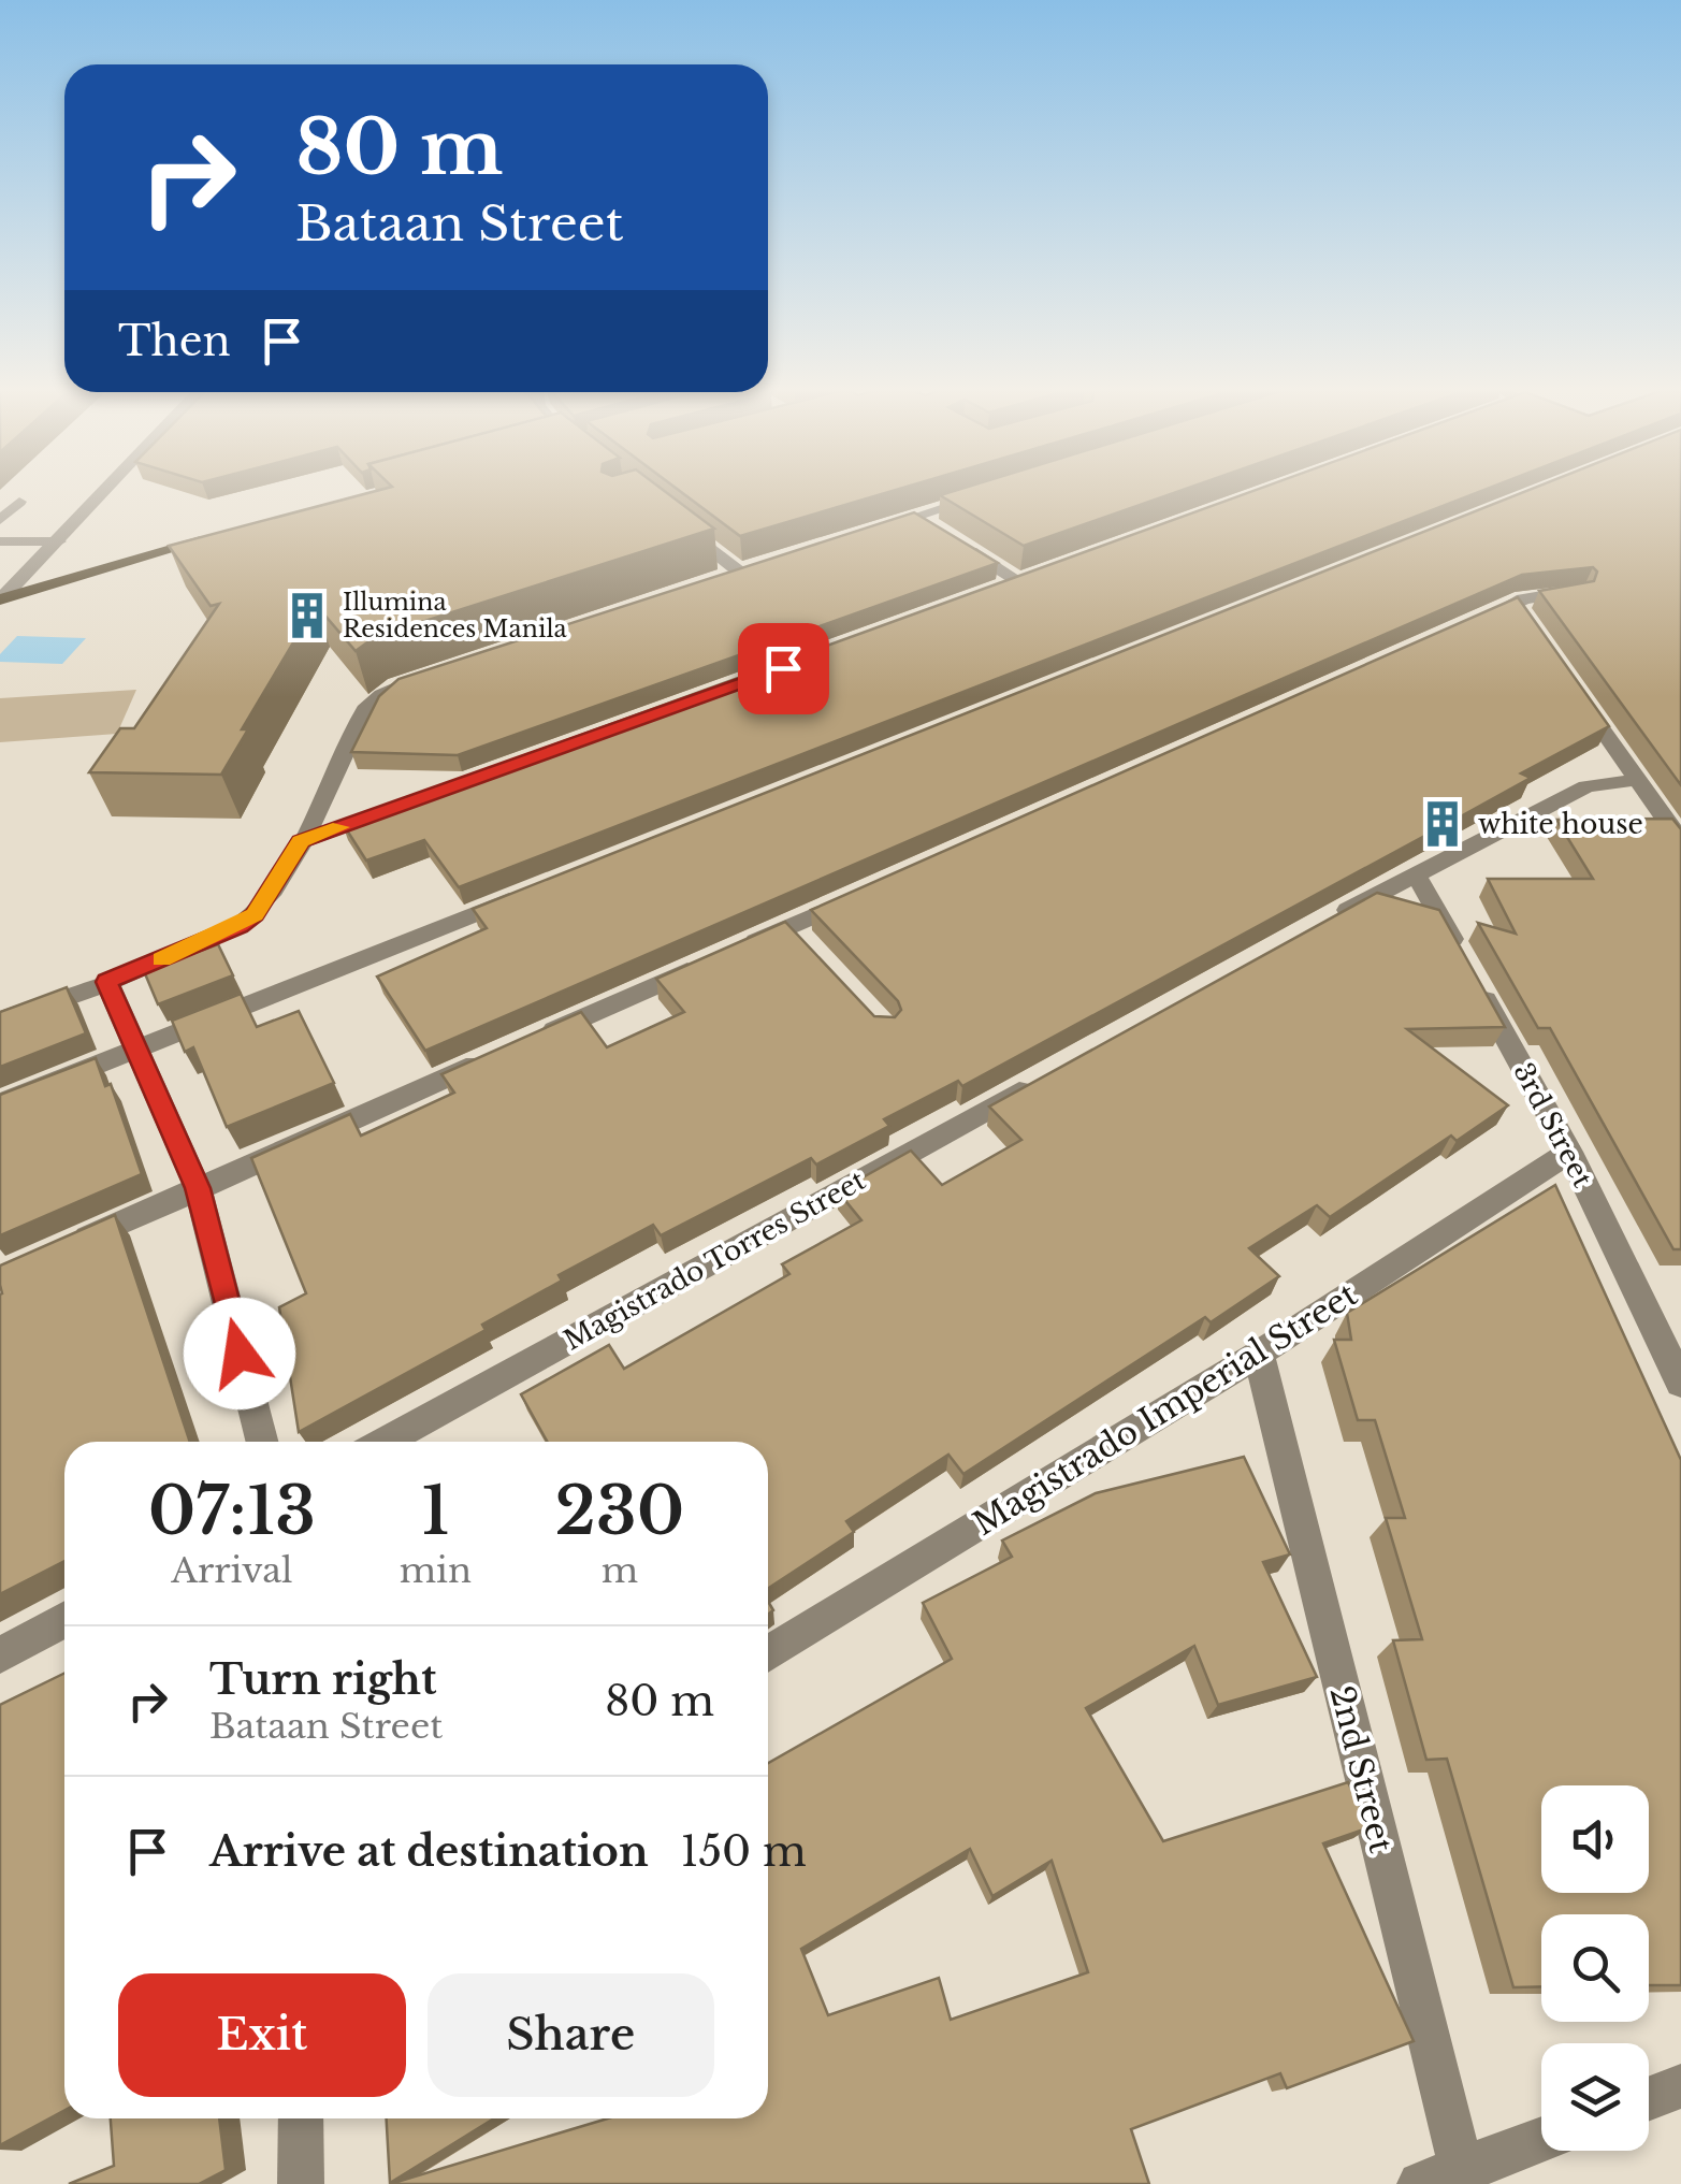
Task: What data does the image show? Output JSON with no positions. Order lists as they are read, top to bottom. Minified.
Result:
{"streets":{"street":["3rd Street","Magistrado Torres Street","Magistrado Imperial Street","2nd Street"]},"crossings":[["3rd Street","Magistrado Imperial Street"],["Magistrado Imperial Street","2nd Street"]],"places":{"building":["Illumina Residences Manila","white house"]},"page":{"turn":["80 m","Bataan Street"],"then":"Then","eta":["07:13","Arrival","1","min","230","m"],"list":[{"name":"Turn right","note":"Bataan Street","value":"80 m"},{"name":"Arrive at destination","value":"150 m"}],"buttons":["Exit","Share"]}}
